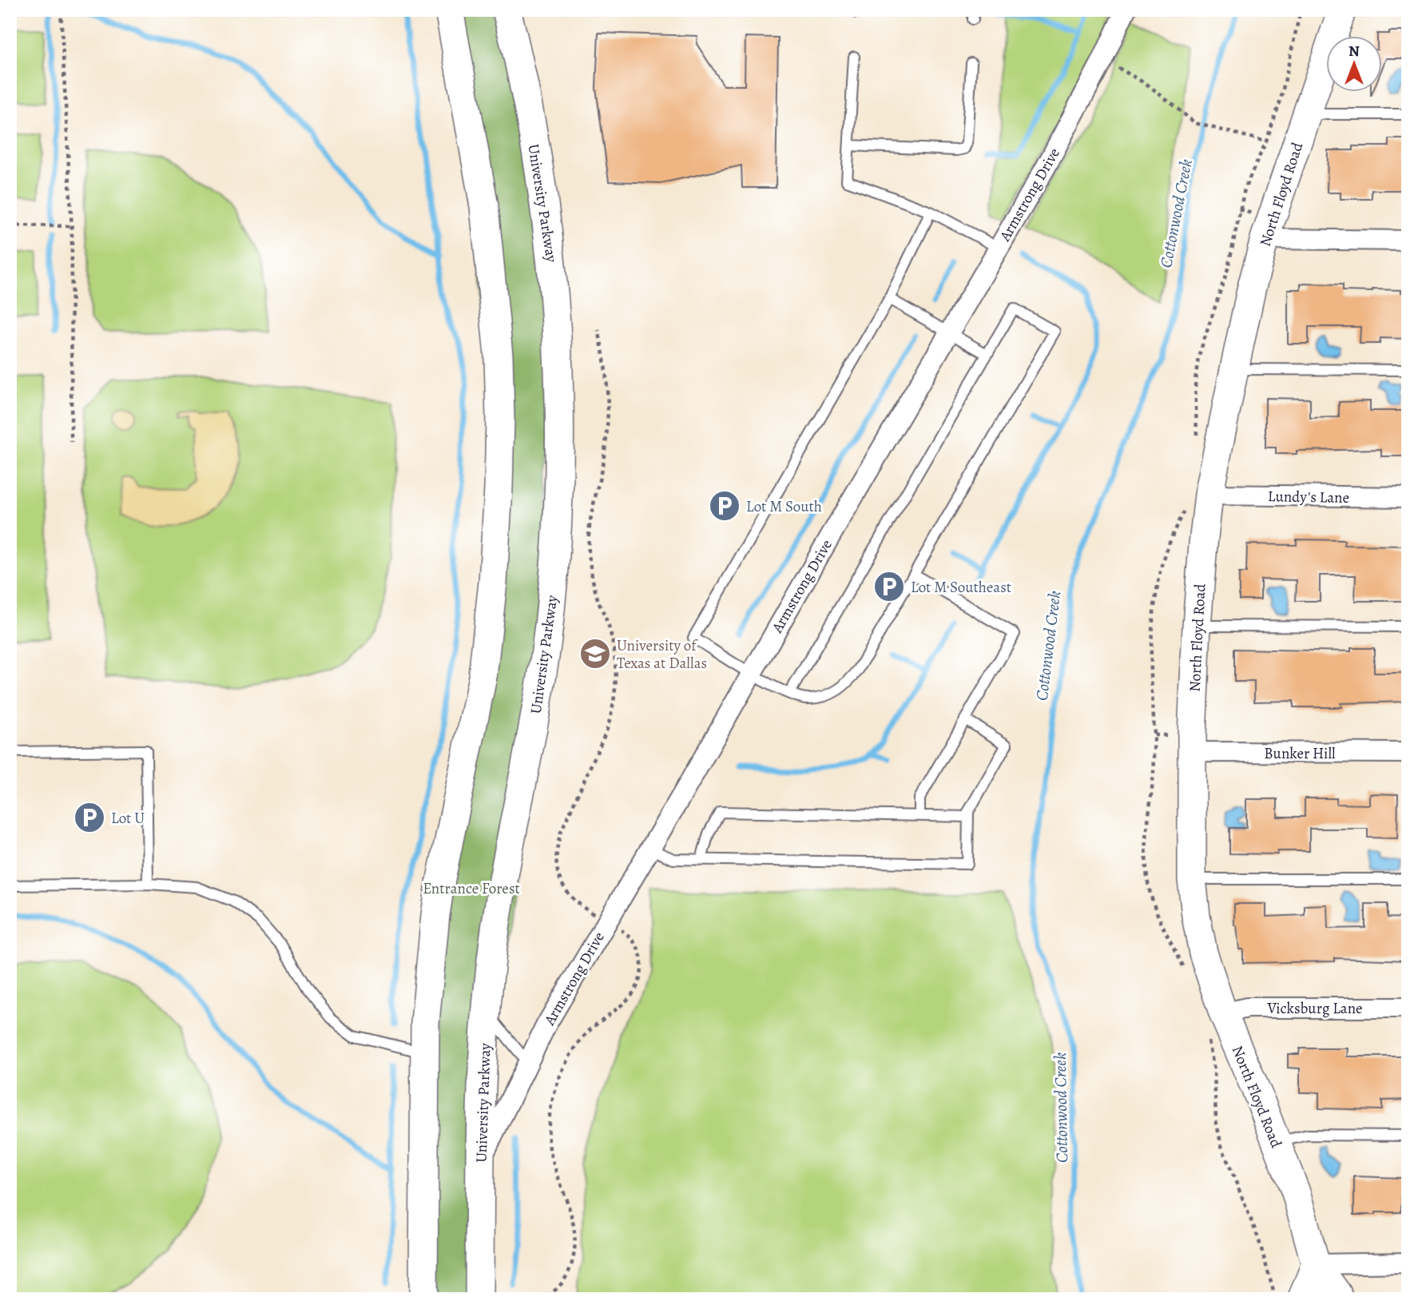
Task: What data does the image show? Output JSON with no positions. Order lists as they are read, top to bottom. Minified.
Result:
{"streets":{"street":["Armstrong Drive","North Floyd Road","University Parkway","Lundy's Lane","Bunker Hill","Vicksburg Lane"]},"crossings":[["Armstrong Drive","University Parkway"],["North Floyd Road","Lundy's Lane"],["North Floyd Road","Bunker Hill"],["North Floyd Road","Vicksburg Lane"]],"water":["Cottonwood Creek"],"parks":["Entrance Forest"],"places":{"parking":["Lot M South","Lot M Southeast","Lot U"],"school or university":["University of Texas at Dallas"]},"north":"top"}
